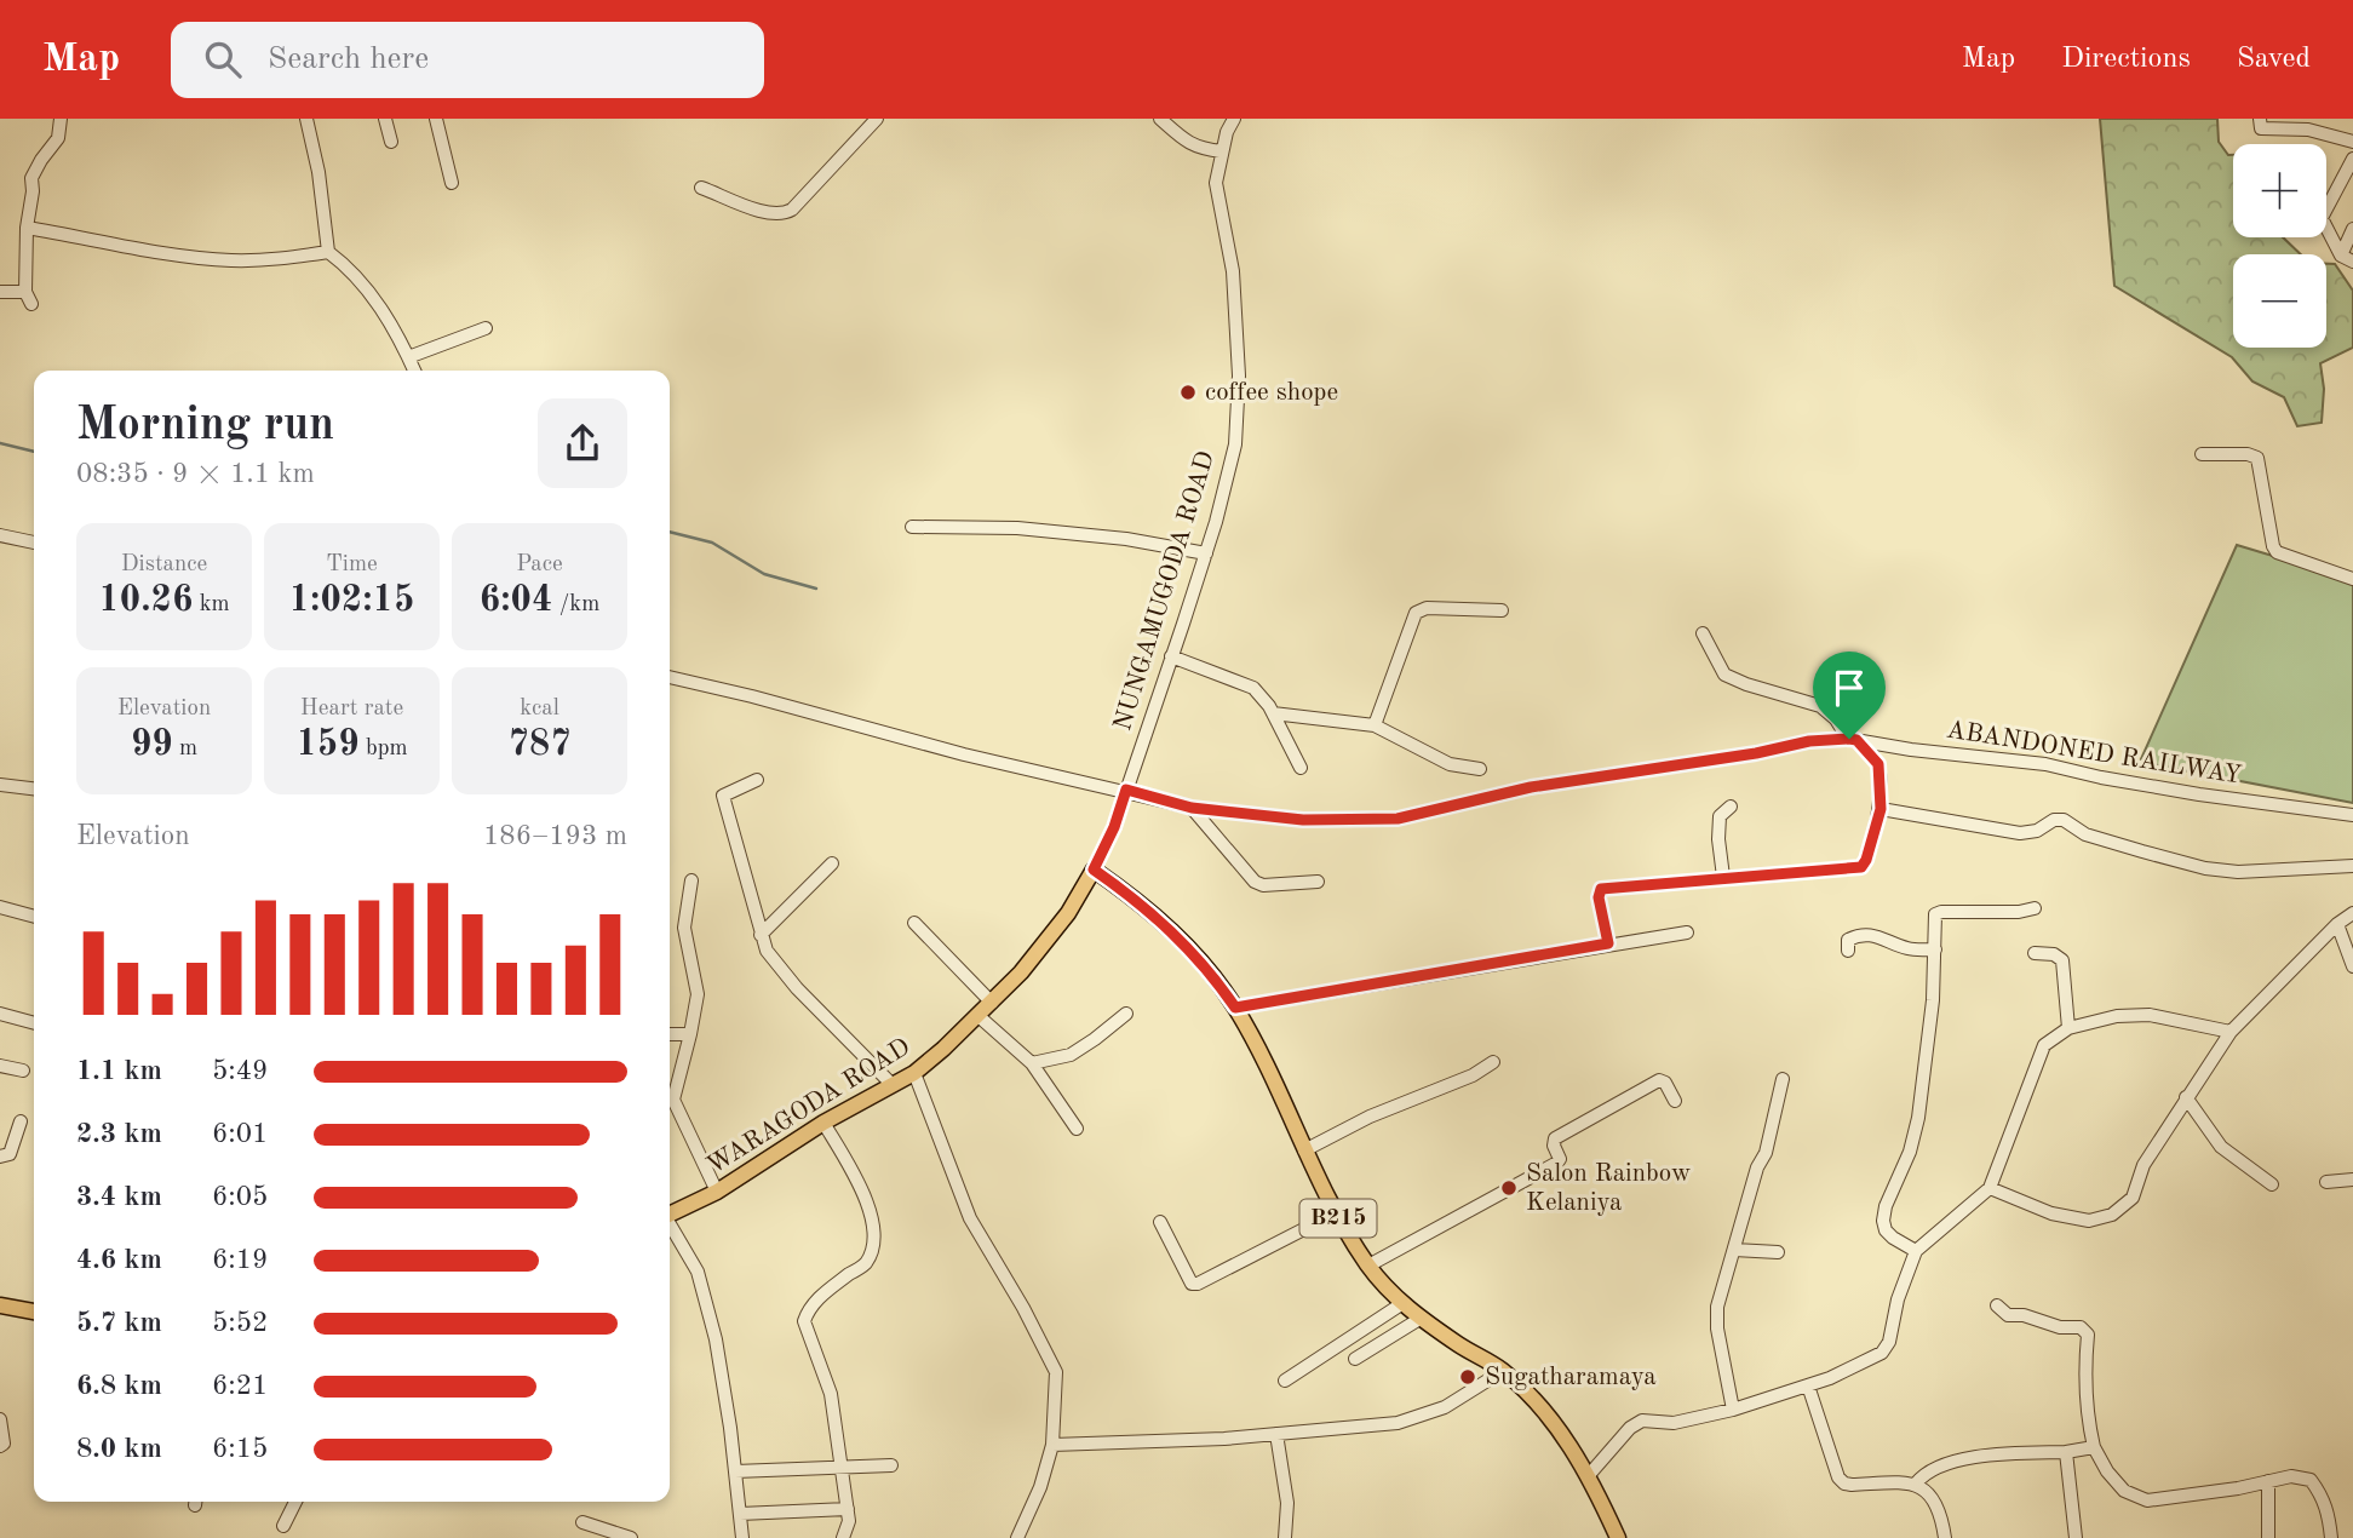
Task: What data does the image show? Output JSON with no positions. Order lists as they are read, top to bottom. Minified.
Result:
{"streets":{"main road":["WARAGODA ROAD","B215"],"street":["NUNGAMUGODA ROAD","ABANDONED RAILWAY"]},"crossings":[["NUNGAMUGODA ROAD","ABANDONED RAILWAY"],["NUNGAMUGODA ROAD","WARAGODA ROAD"],["NUNGAMUGODA ROAD","B215"],["WARAGODA ROAD","B215"]],"places":["coffee shope","Salon Rainbow Kelaniya","Sugatharamaya"],"page":{"header":"Map","search":"Search here","nav":["Map","Directions","Saved"],"map_buttons":["+","−"],"heading":["Morning run","08:35 · 9 × 1.1 km"],"stats":[["Distance","10.26 km"],["Time","1:02:15"],["Pace","6:04 /km"],["Elevation","99 m"],["Heart rate","159 bpm"],["kcal","787"]],"chart":["Elevation","186–193 m"],"list":[{"name":"1.1 km","note":"5:49"},{"name":"2.3 km","note":"6:01"},{"name":"3.4 km","note":"6:05"},{"name":"4.6 km","note":"6:19"},{"name":"5.7 km","note":"5:52"},{"name":"6.8 km","note":"6:21"},{"name":"8.0 km","note":"6:15"}]}}
